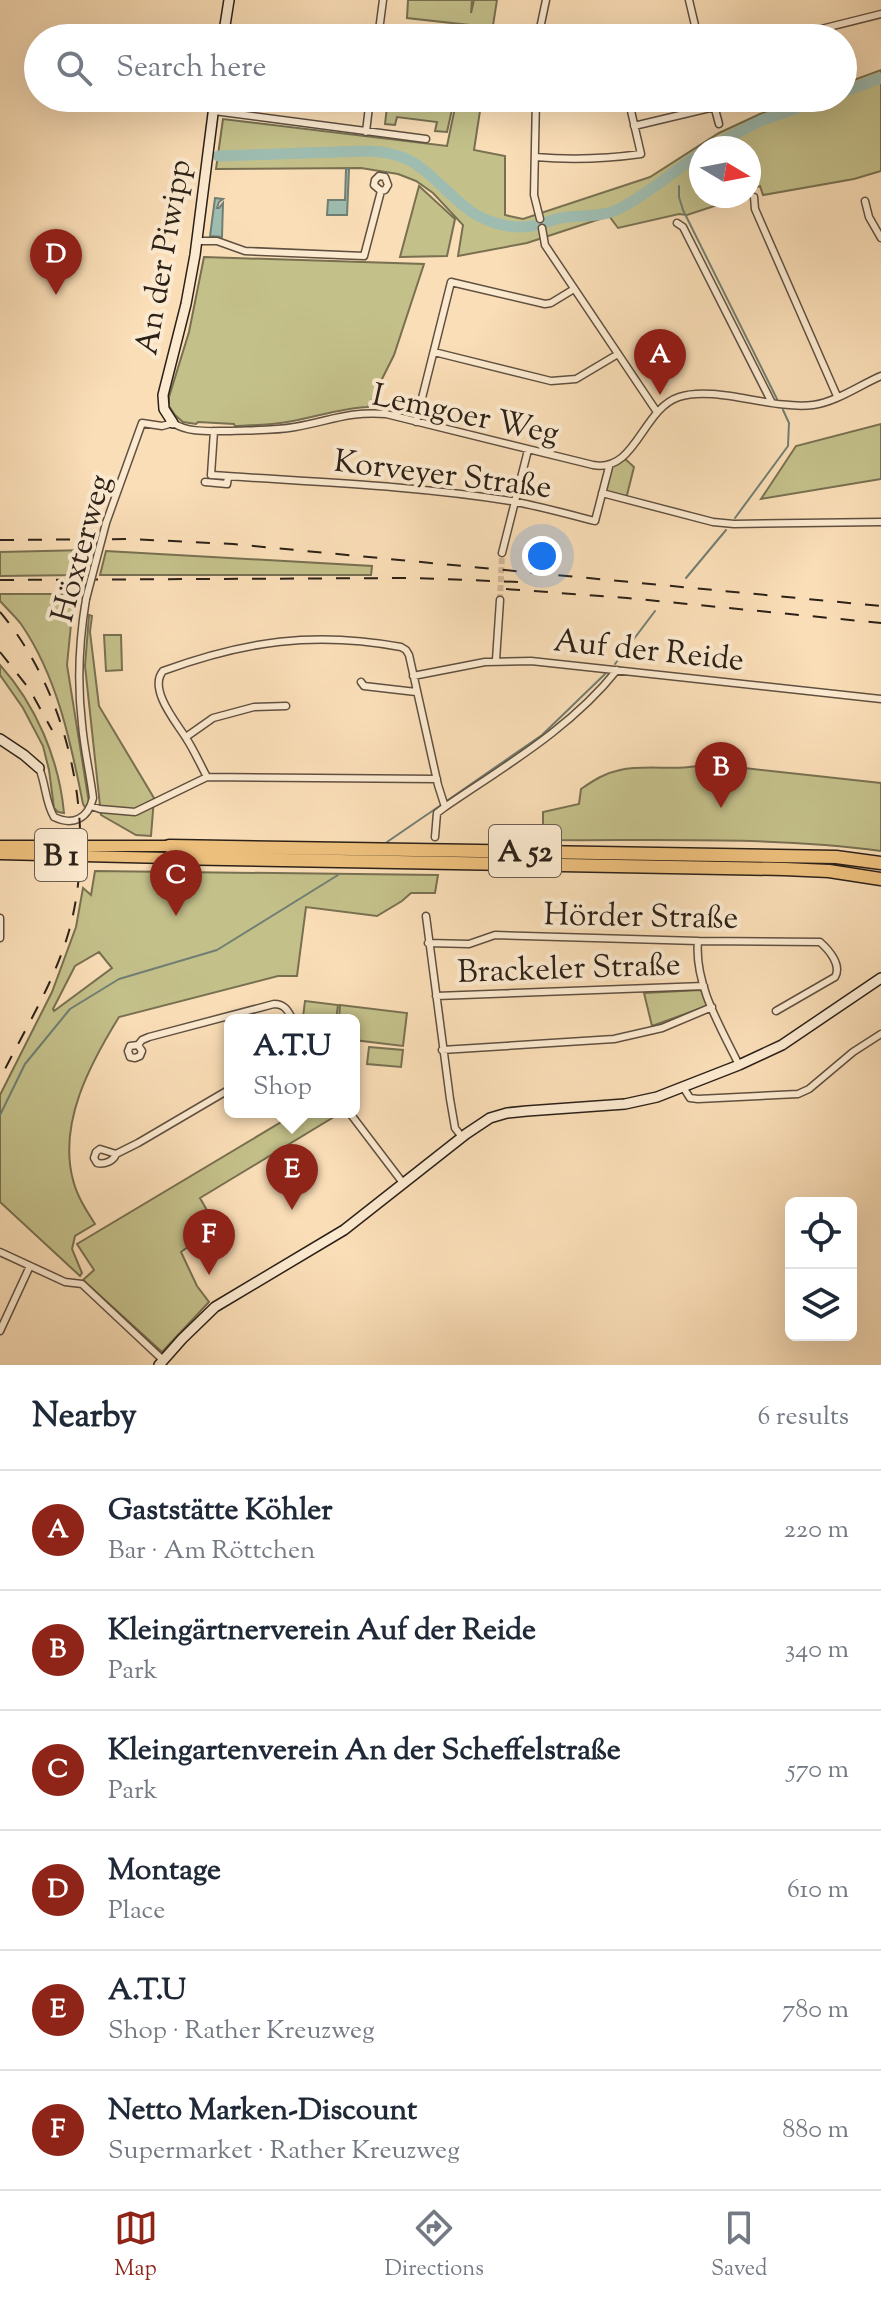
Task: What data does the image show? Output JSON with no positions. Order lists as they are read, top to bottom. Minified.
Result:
{"streets":{"highway":["A 52"],"main road":["An der Piwipp","B 1"],"street":["Lemgoer Weg","Korveyer Straße","Höxterweg","Auf der Reide","Hörder Straße","Brackeler Straße"]},"crossings":[["An der Piwipp","Lemgoer Weg"],["An der Piwipp","Höxterweg"],["Lemgoer Weg","Korveyer Straße"],["Lemgoer Weg","Höxterweg"],["A 52","B 1"]],"north":"right","page":{"search":"Search here","pins":["D","A","B","C","E","F"],"popup":["A.T.U","Shop"],"heading":["Nearby","6 results"],"list":[{"mark":"A","name":"Gaststätte Köhler","note":"Bar · Am Röttchen","value":"220 m"},{"mark":"B","name":"Kleingärtnerverein Auf der Reide","note":"Park","value":"340 m"},{"mark":"C","name":"Kleingartenverein An der Scheffelstraße","note":"Park","value":"570 m"},{"mark":"D","name":"Montage","note":"Place","value":"610 m"},{"mark":"E","name":"A.T.U","note":"Shop · Rather Kreuzweg","value":"780 m"},{"mark":"F","name":"Netto Marken-Discount","note":"Supermarket · Rather Kreuzweg","value":"880 m"}],"nav":["Map","Directions","Saved"]}}
